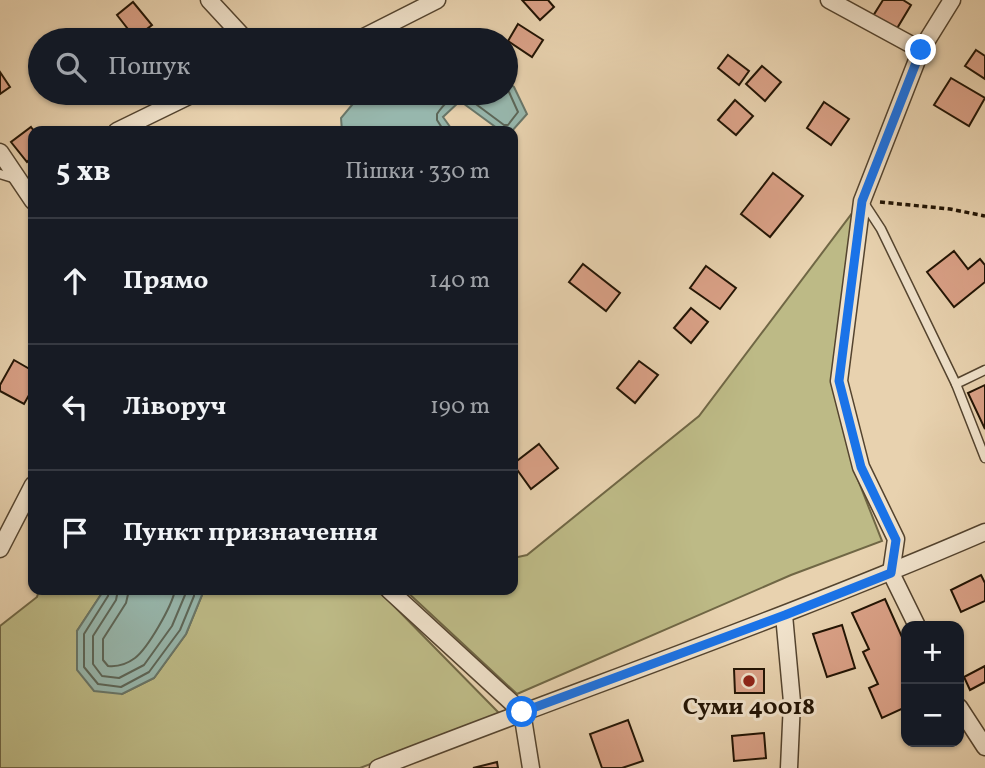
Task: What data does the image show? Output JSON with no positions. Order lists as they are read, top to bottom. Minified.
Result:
{"places":["Суми 40018"],"page":{"search":"Пошук","heading":["5 хв","Пішки · 330 m"],"list":[["Прямо","140 m"],["Ліворуч","190 m"],"Пункт призначення"],"map_buttons":["+","−"]}}
